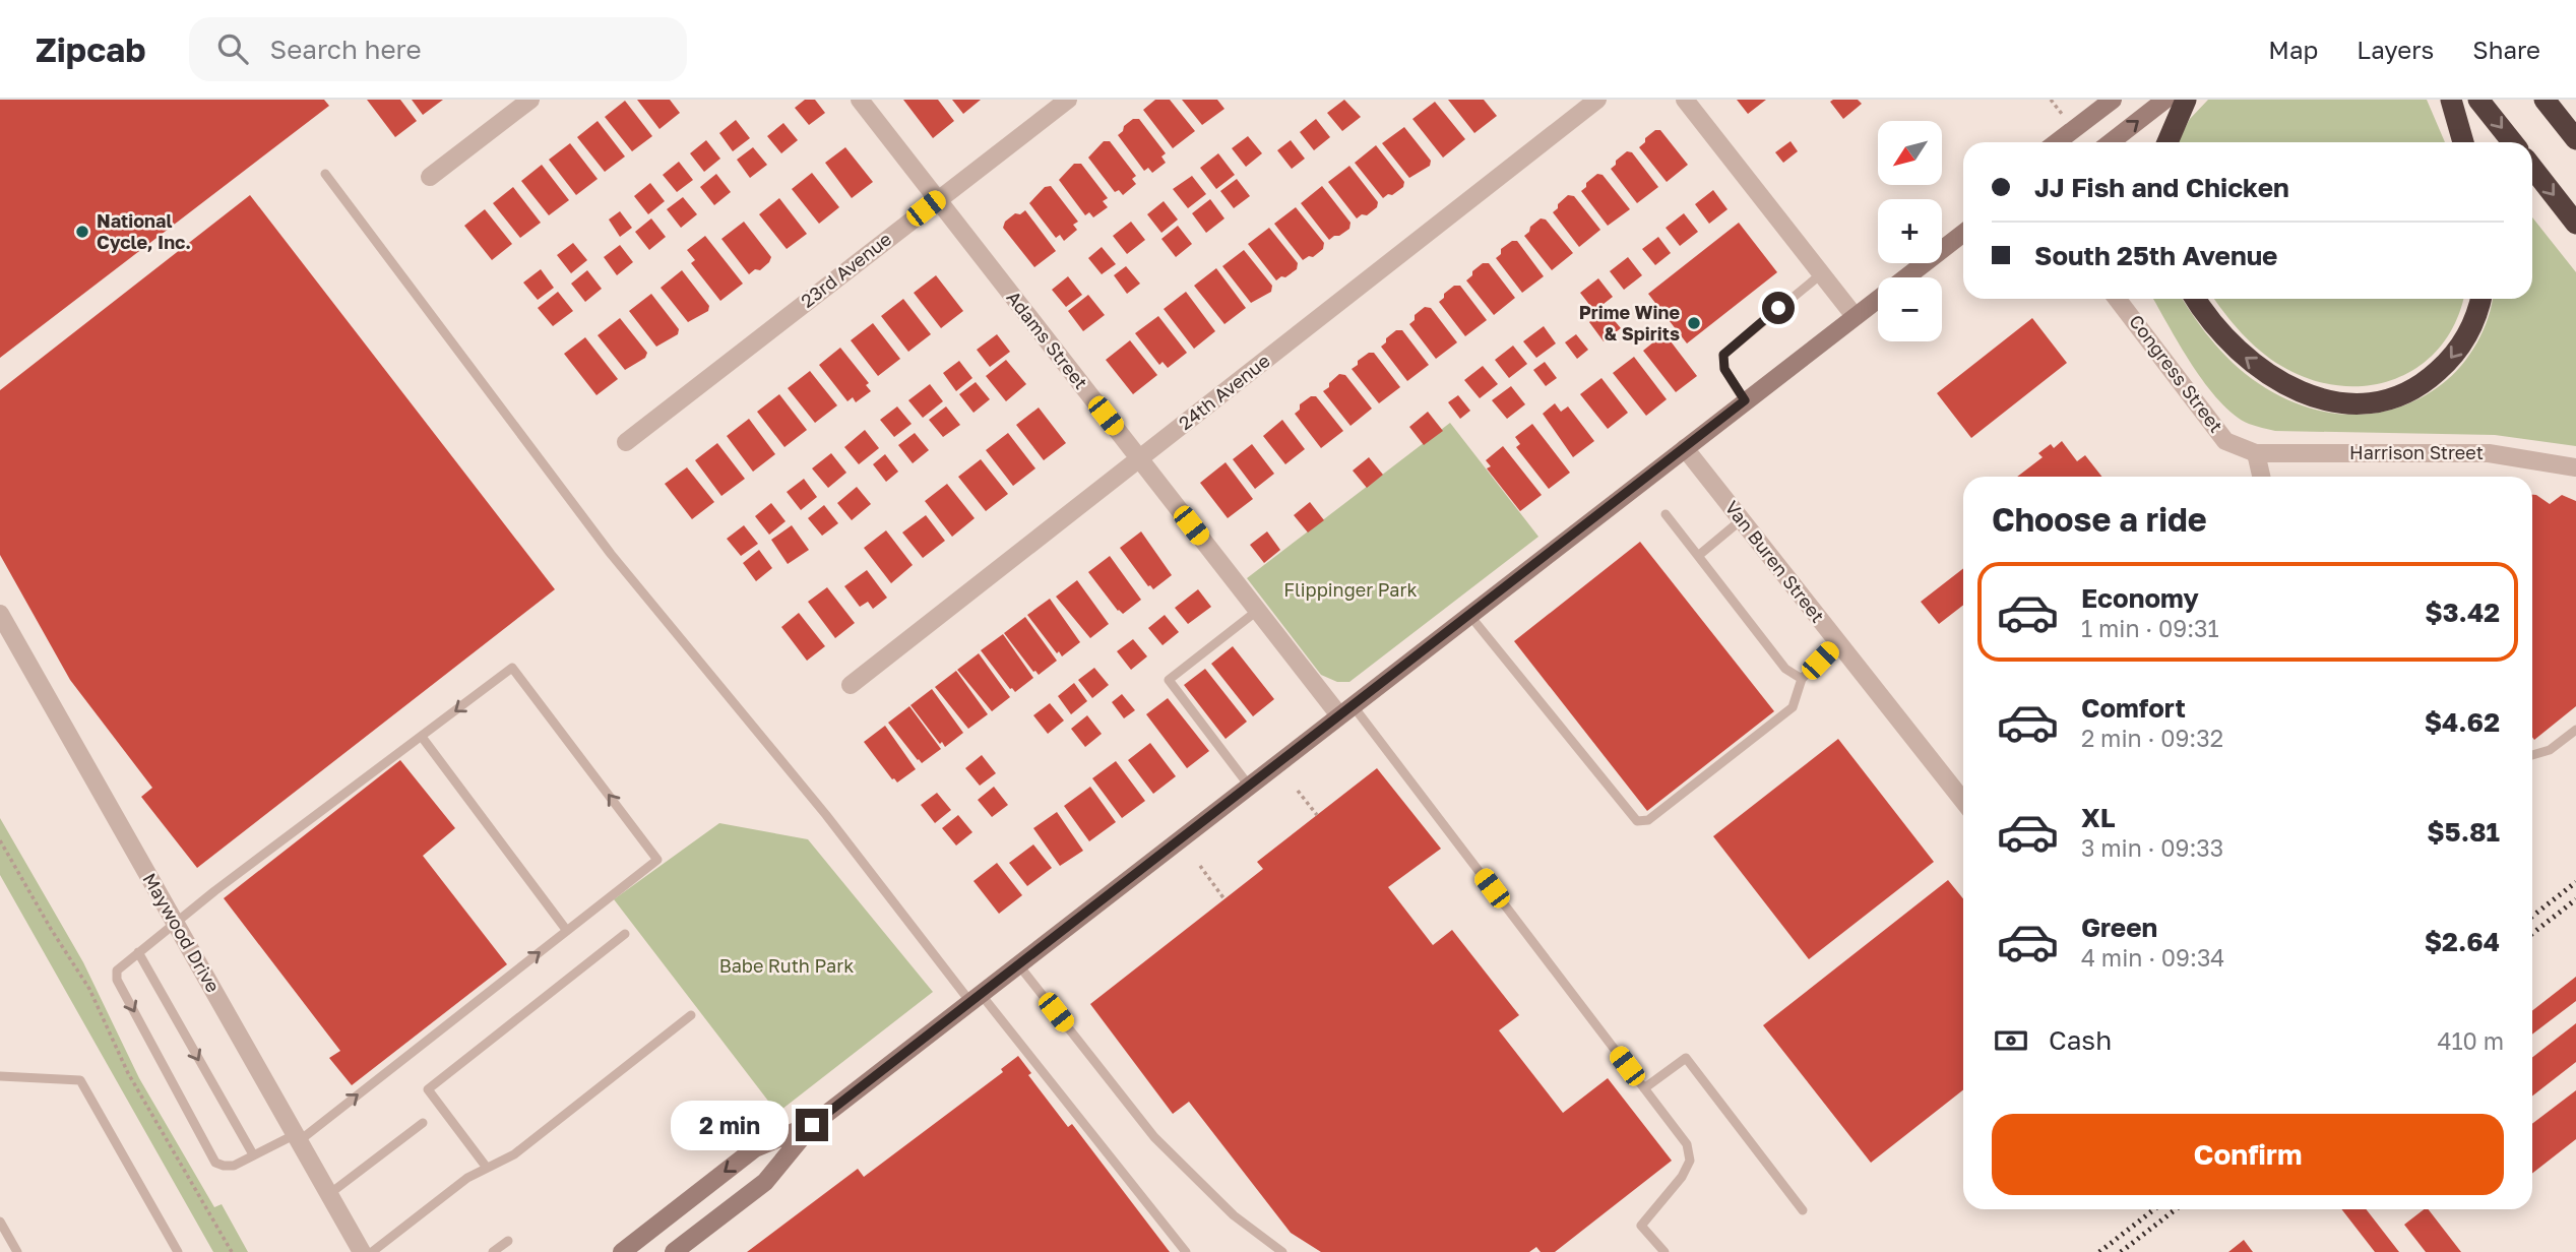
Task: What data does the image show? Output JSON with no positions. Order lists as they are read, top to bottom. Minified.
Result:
{"streets":{"street":["23rd Avenue","Adams Street","Congress Street","24th Avenue","Harrison Street","Van Buren Street","Maywood Drive"]},"crossings":[["23rd Avenue","Adams Street"],["Adams Street","24th Avenue"],["Congress Street","Harrison Street"]],"parks":["Flippinger Park","Babe Ruth Park"],"places":["National Cycle, Inc.","Prime Wine & Spirits"],"north":"bottom left","page":{"header":"Zipcab","search":"Search here","nav":["Map","Layers","Share"],"map_buttons":["+","−"],"banner":["JJ Fish and Chicken","South 25th Avenue"],"heading":"Choose a ride","list":[{"name":"Economy","note":"1 min · 09:31","value":"$3.42"},{"name":"Comfort","note":"2 min · 09:32","value":"$4.62"},{"name":"XL","note":"3 min · 09:33","value":"$5.81"},{"name":"Green","note":"4 min · 09:34","value":"$2.64"}],"pay":["Cash","410 m"],"buttons":"Confirm","bubble":"2 min"}}
